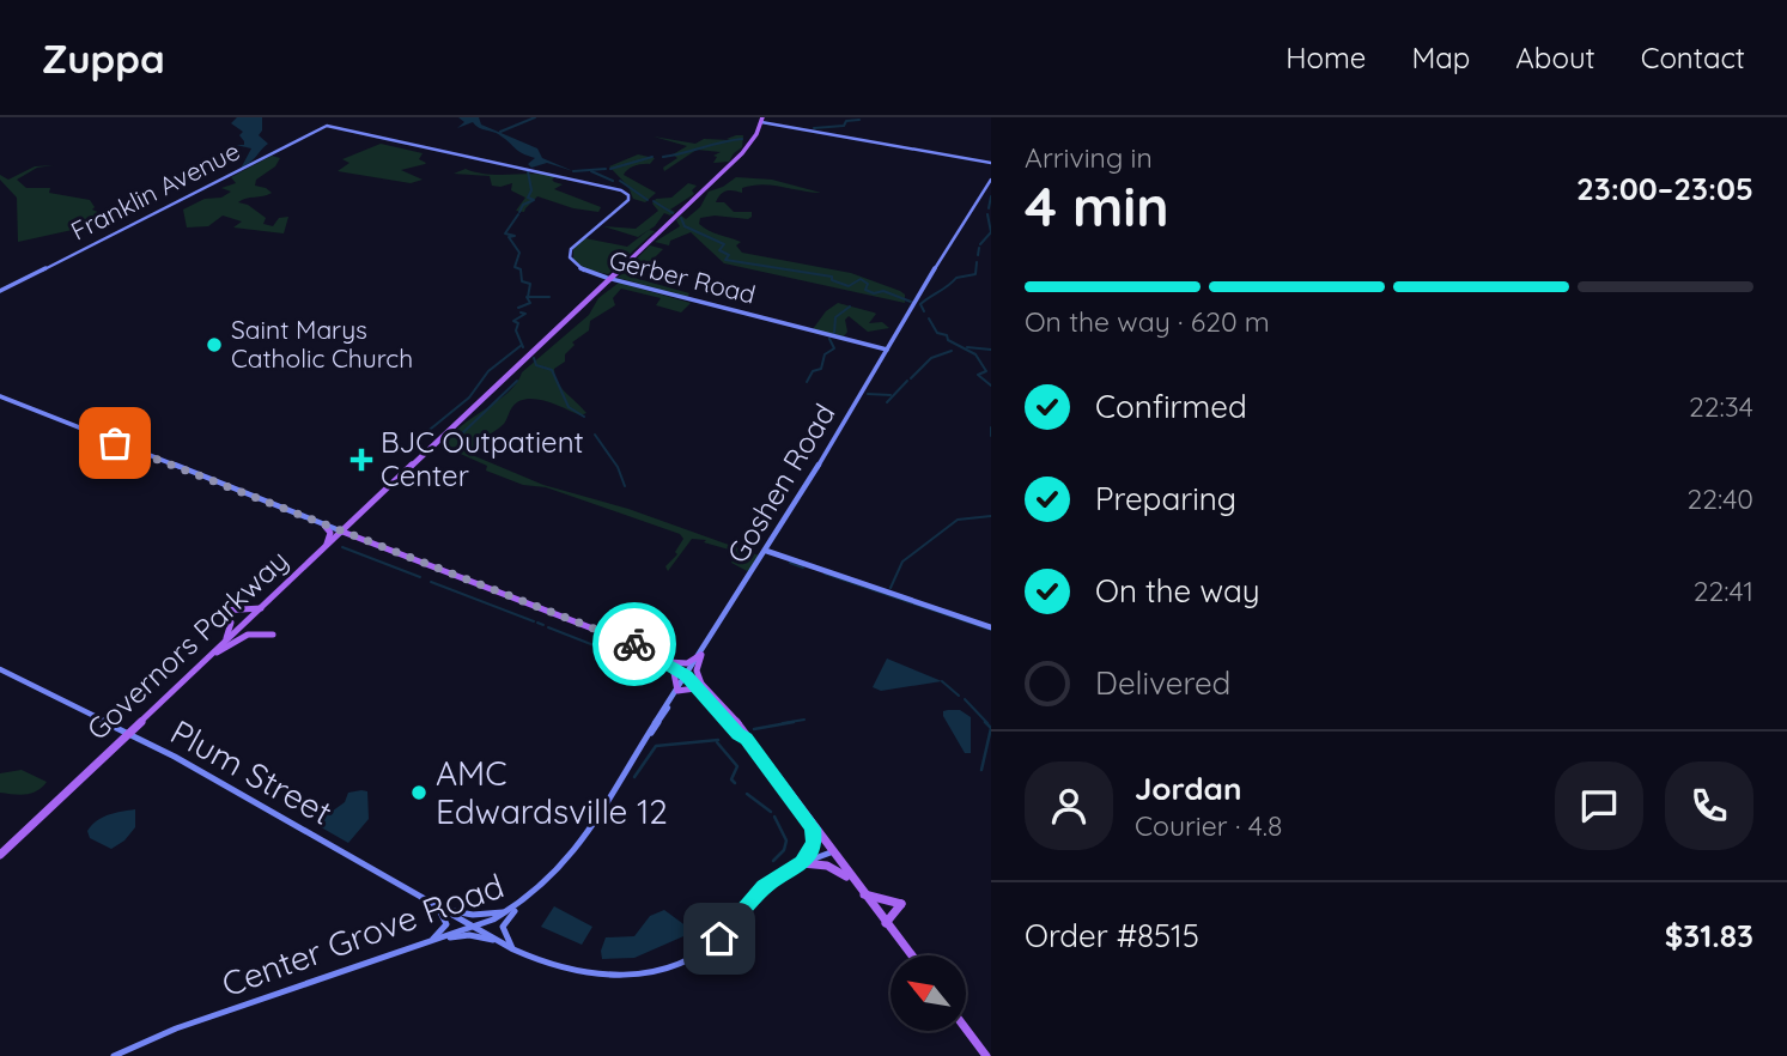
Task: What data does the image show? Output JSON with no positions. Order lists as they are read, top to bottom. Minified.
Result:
{"streets":{"main road":["Governors Parkway"],"street":["Franklin Avenue","Gerber Road","Goshen Road","Plum Street","Center Grove Road"]},"crossings":[["Franklin Avenue","Gerber Road"],["Gerber Road","Goshen Road"],["Gerber Road","Governors Parkway"],["Goshen Road","Center Grove Road"],["Governors Parkway","Plum Street"],["Plum Street","Center Grove Road"]],"places":{"other":["Saint Marys Catholic Church","AMC Edwardsville 12"],"health":["BJC Outpatient Center"]},"north":"top left","page":{"header":"Zuppa","nav":["Home","Map","About","Contact"],"heading":["4 min","Arriving in","23:00–23:05"],"panel":["Jordan","Courier · 4.8","Order #8515","$31.83"],"bar":"On the way · 620 m","list":[["Confirmed","22:34"],["Preparing","22:40"],["On the way","22:41"],"Delivered"]}}
